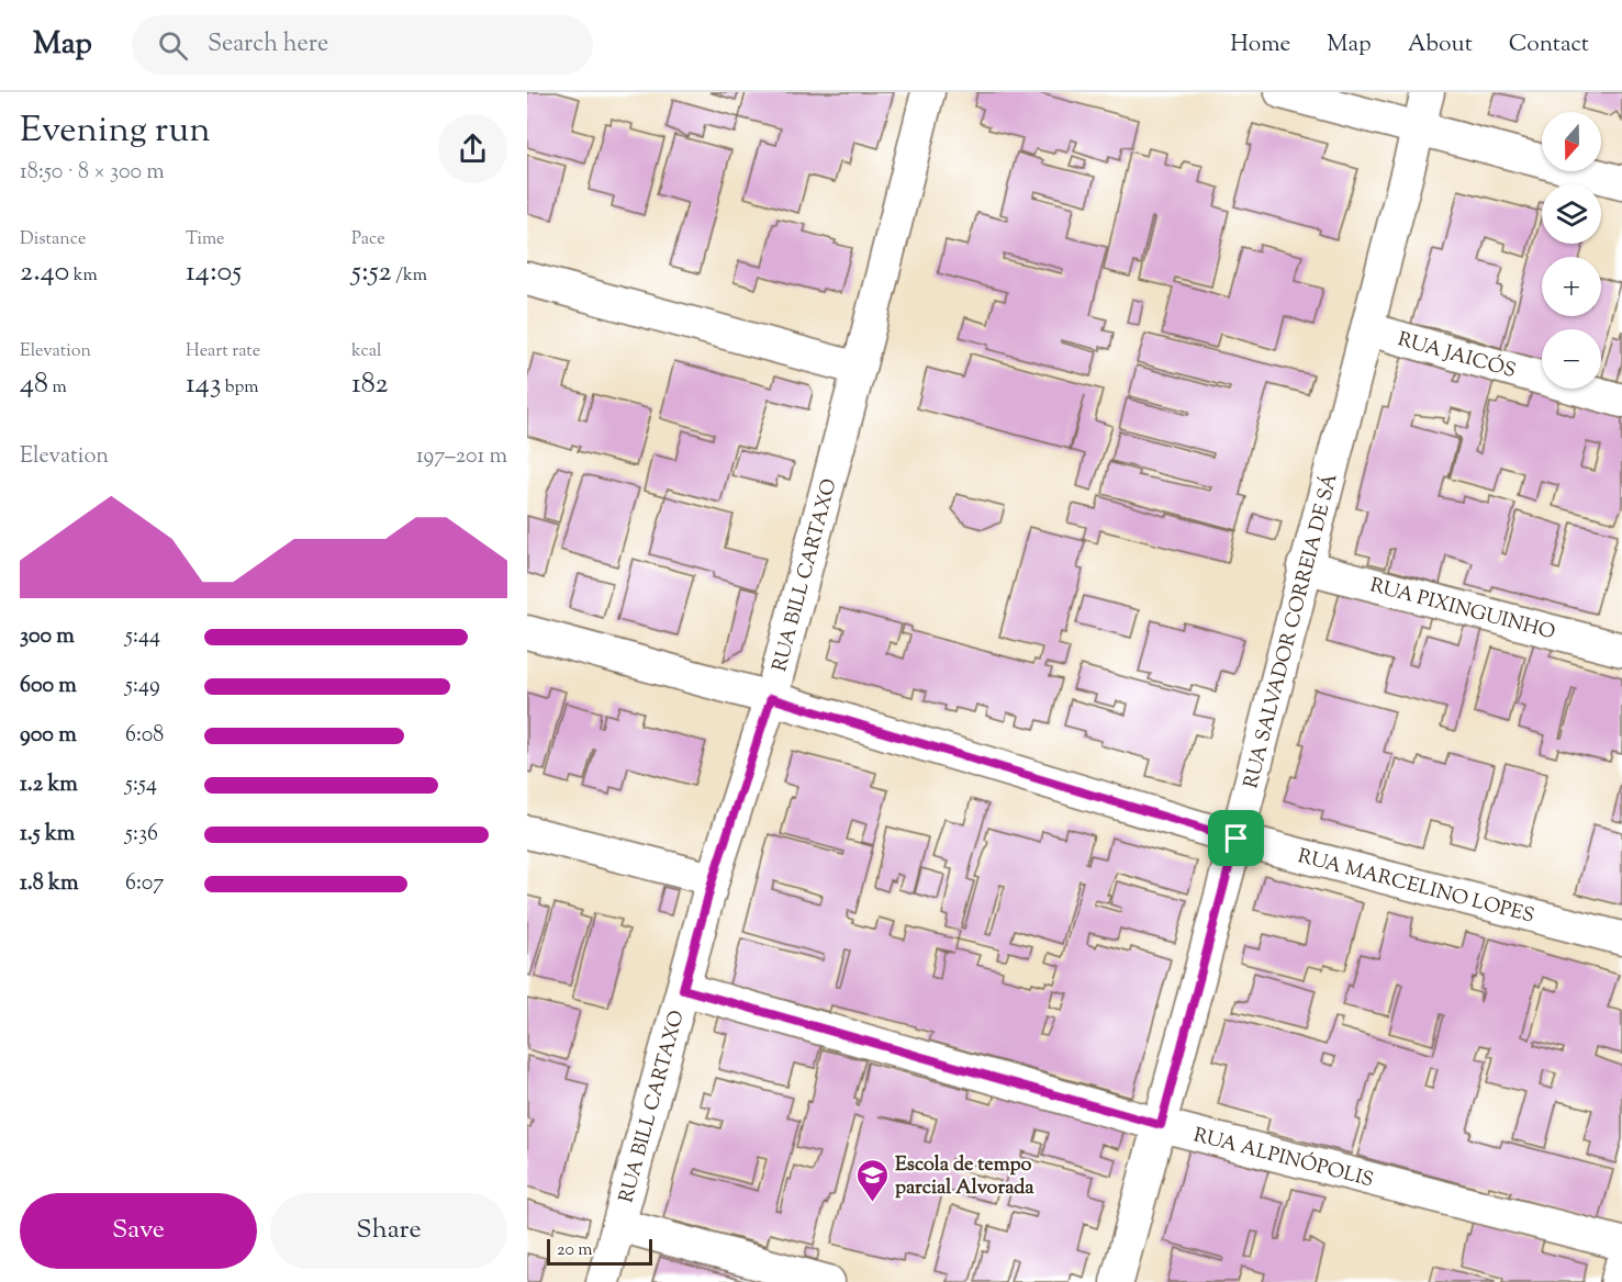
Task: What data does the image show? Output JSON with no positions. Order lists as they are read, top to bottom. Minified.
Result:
{"streets":{"street":["RUA JAICÓS","RUA BILL CARTAXO","RUA PIXINGUINHO","RUA SALVADOR CORREIA DE SÁ","RUA MARCELINO LOPES","RUA ALPINÓPOLIS"]},"crossings":[["RUA JAICÓS","RUA SALVADOR CORREIA DE SÁ"],["RUA BILL CARTAXO","RUA MARCELINO LOPES"],["RUA BILL CARTAXO","RUA ALPINÓPOLIS"],["RUA PIXINGUINHO","RUA SALVADOR CORREIA DE SÁ"],["RUA SALVADOR CORREIA DE SÁ","RUA MARCELINO LOPES"],["RUA SALVADOR CORREIA DE SÁ","RUA ALPINÓPOLIS"]],"places":{"school or university":["Escola de tempo parcial Alvorada"]},"scale_bar":"20 m","north":"bottom","page":{"header":"Map","search":"Search here","nav":["Home","Map","About","Contact"],"heading":["Evening run","18:50 · 8 × 300 m"],"map_buttons":["+","−"],"stats":[["Distance","2.40 km"],["Time","14:05"],["Pace","5:52 /km"],["Elevation","48 m"],["Heart rate","143 bpm"],["kcal","182"]],"chart":["Elevation","197–201 m"],"list":[{"name":"300 m","note":"5:44"},{"name":"600 m","note":"5:49"},{"name":"900 m","note":"6:08"},{"name":"1.2 km","note":"5:54"},{"name":"1.5 km","note":"5:36"},{"name":"1.8 km","note":"6:07"}],"buttons":["Save","Share"],"scale":"20 m"}}
